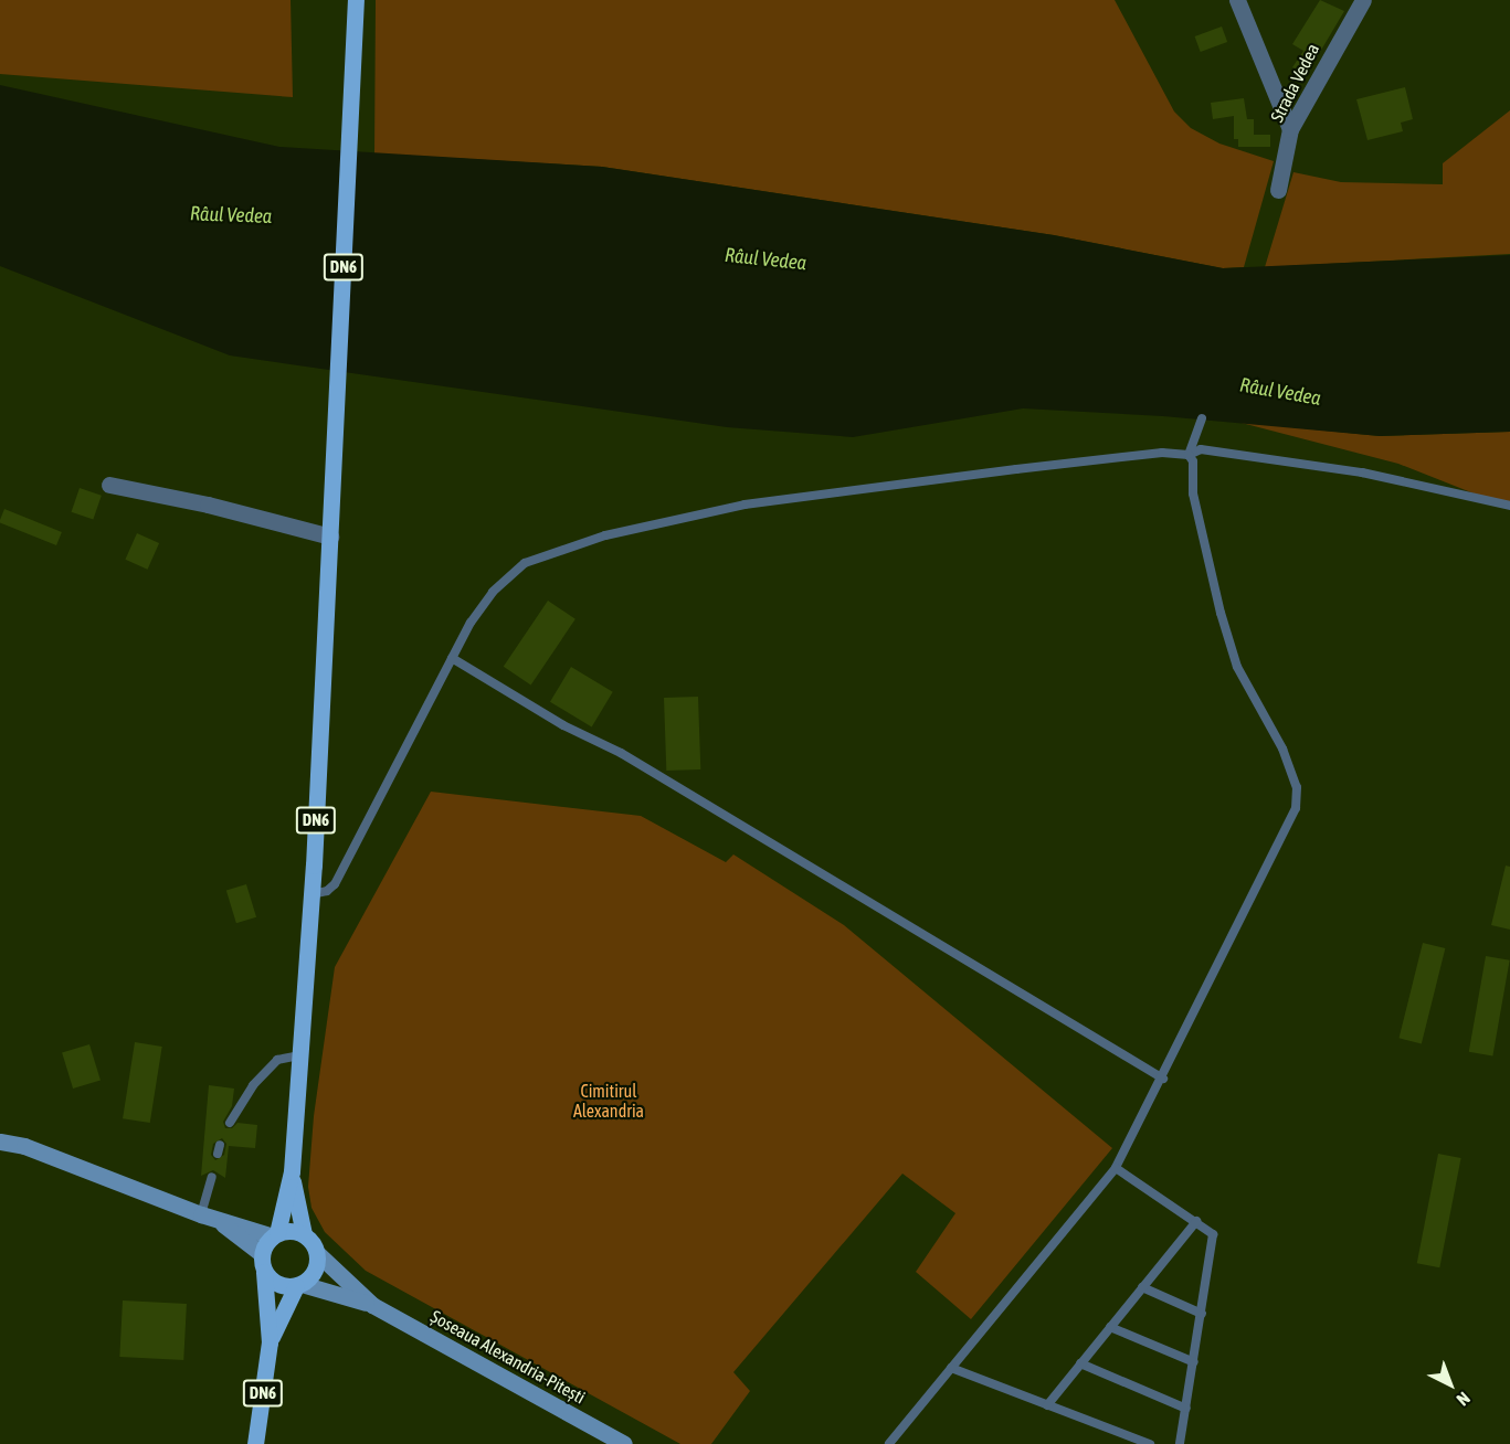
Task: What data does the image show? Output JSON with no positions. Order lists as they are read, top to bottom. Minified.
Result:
{"streets":{"main road":["DN6","Șoseaua Alexandria-Pitești"],"street":["Strada Vedea"]},"crossings":[["DN6","Șoseaua Alexandria-Pitești"]],"water":["Râul Vedea"],"parks":["Cimitirul Alexandria"],"north":"bottom right"}
